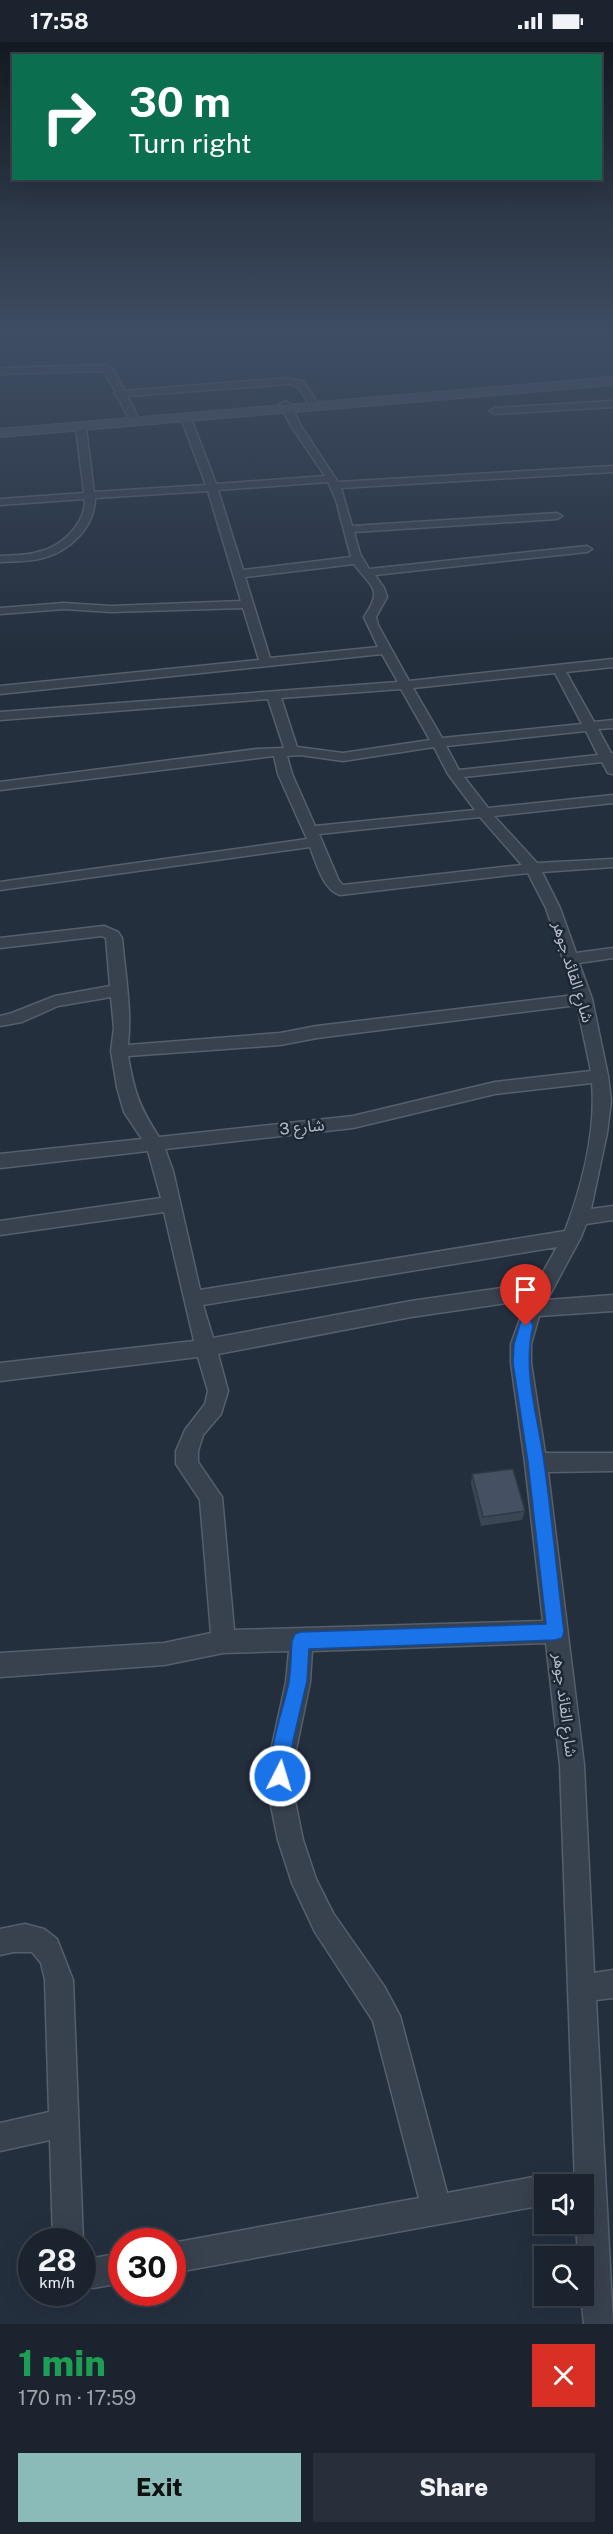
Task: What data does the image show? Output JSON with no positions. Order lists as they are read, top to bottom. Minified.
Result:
{"streets":{"street":["شارع القائد جوهر","شارع 3"]},"crossings":[["شارع القائد جوهر","شارع 3"]],"page":{"status":"17:58","turn":["30 m","Turn right"],"speed":"28 km/h","limit":"30","heading":["1 min","170 m · 17:59"],"buttons":["Exit","Share"]}}
